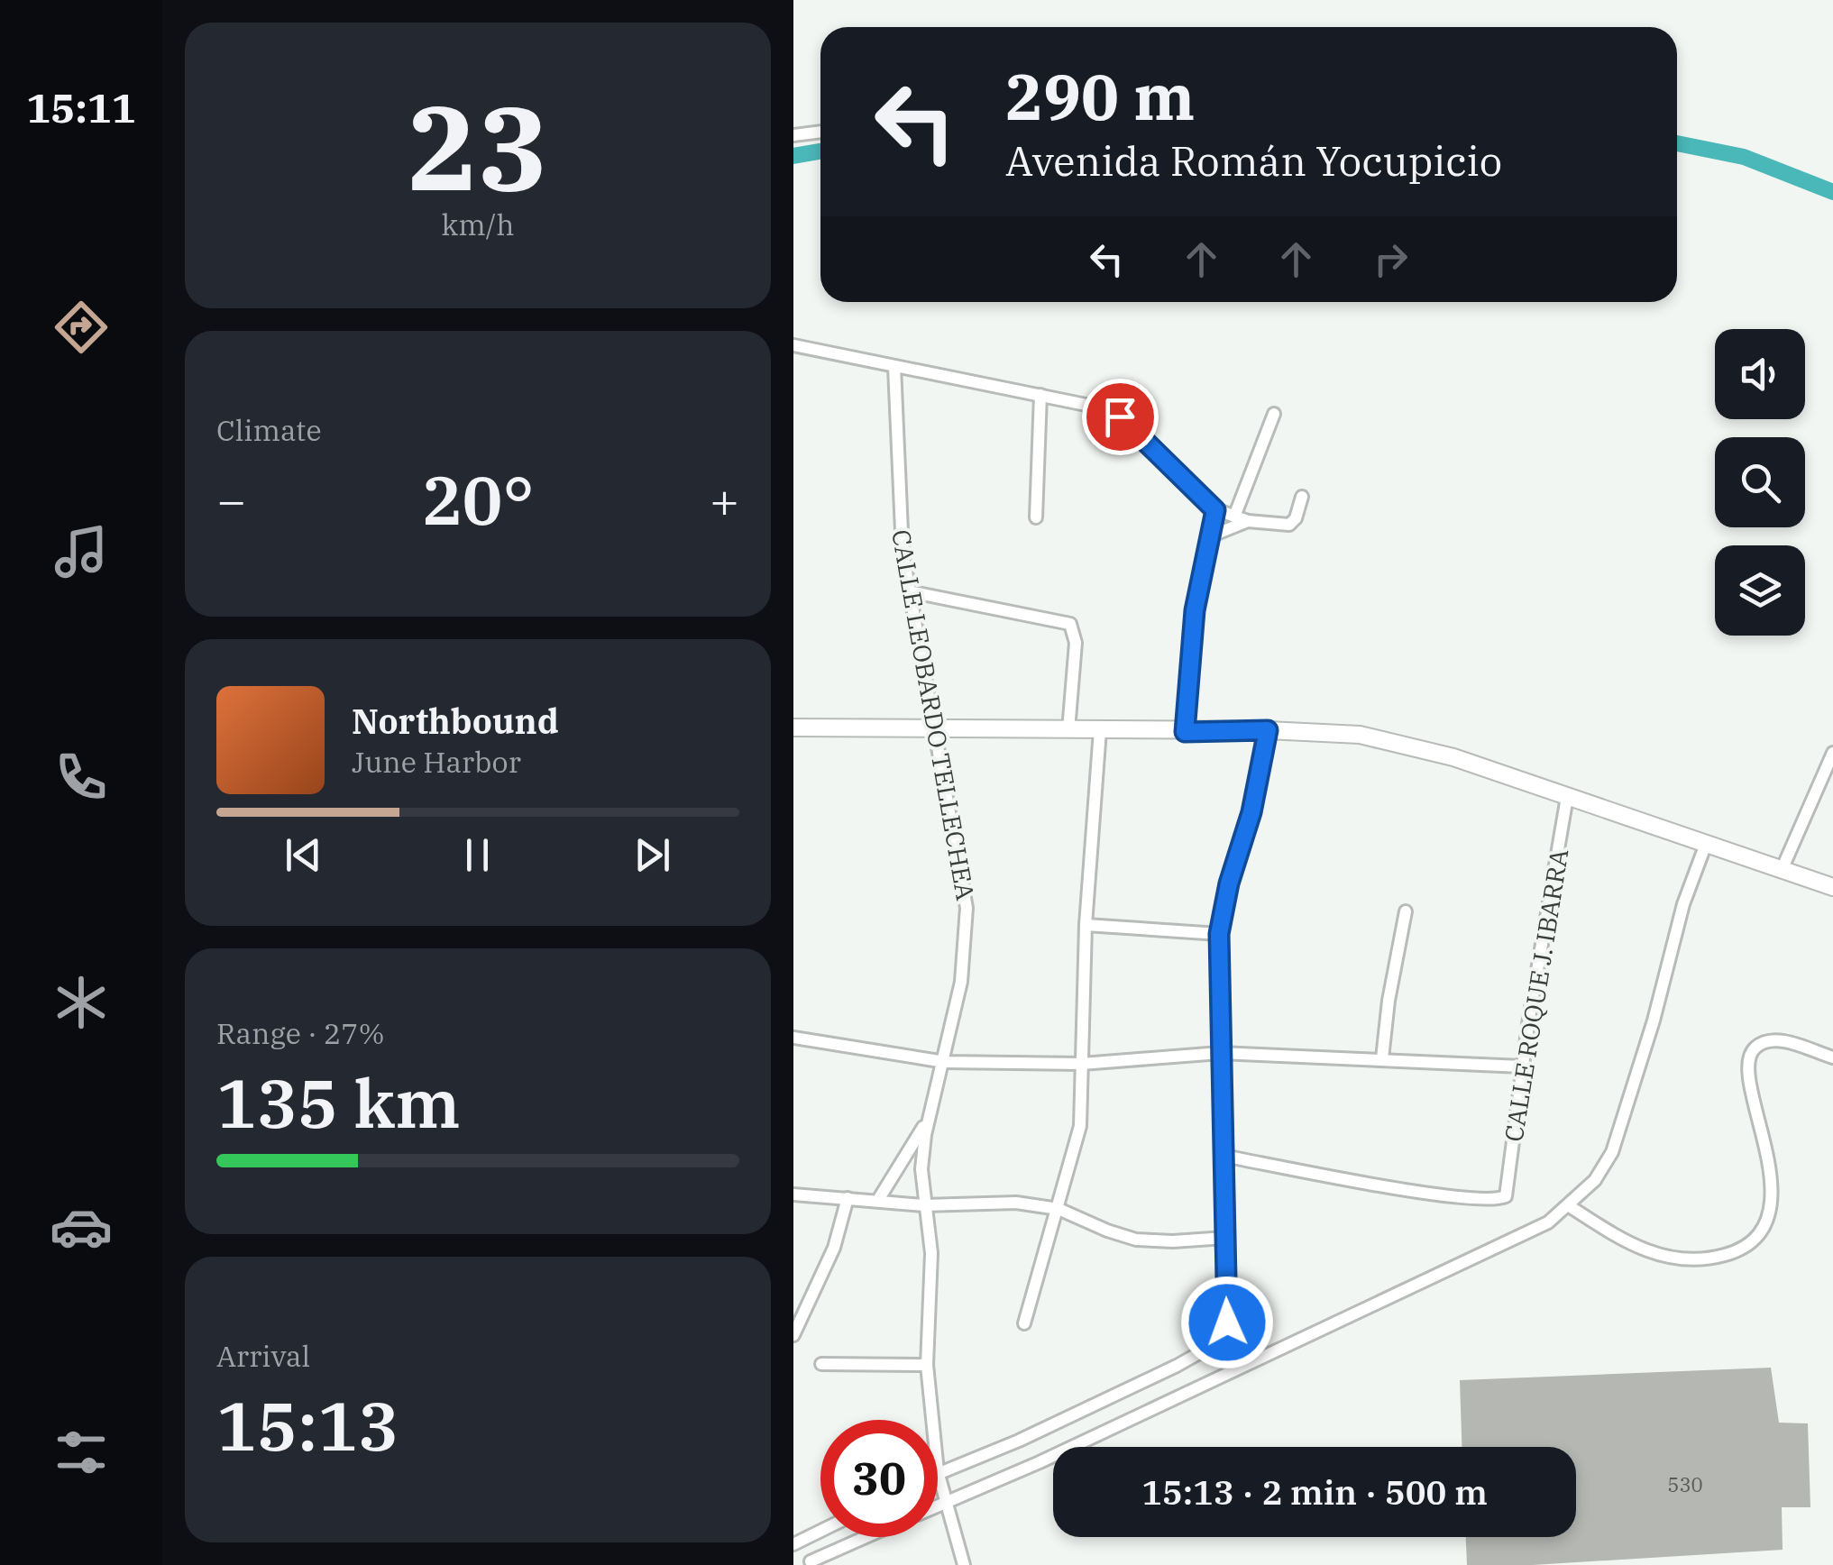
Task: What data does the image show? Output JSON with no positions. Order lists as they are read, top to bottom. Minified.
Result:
{"streets":{"street":["CALLE LEOBARDO TELLECHEA","CALLE ROQUE J. IBARRA"]},"house_numbers":["530"],"page":{"tabs":"15:11","tile":[["23","km/h"],"Climate",["Range · 27%","135 km"],["Arrival","15:13"]],"turn":["290 m","Avenida Román Yocupicio"],"heat":["−","20°","+"],"song":["Northbound","June Harbor"],"limit":"30","trip":"15:13 · 2 min · 500 m"}}
